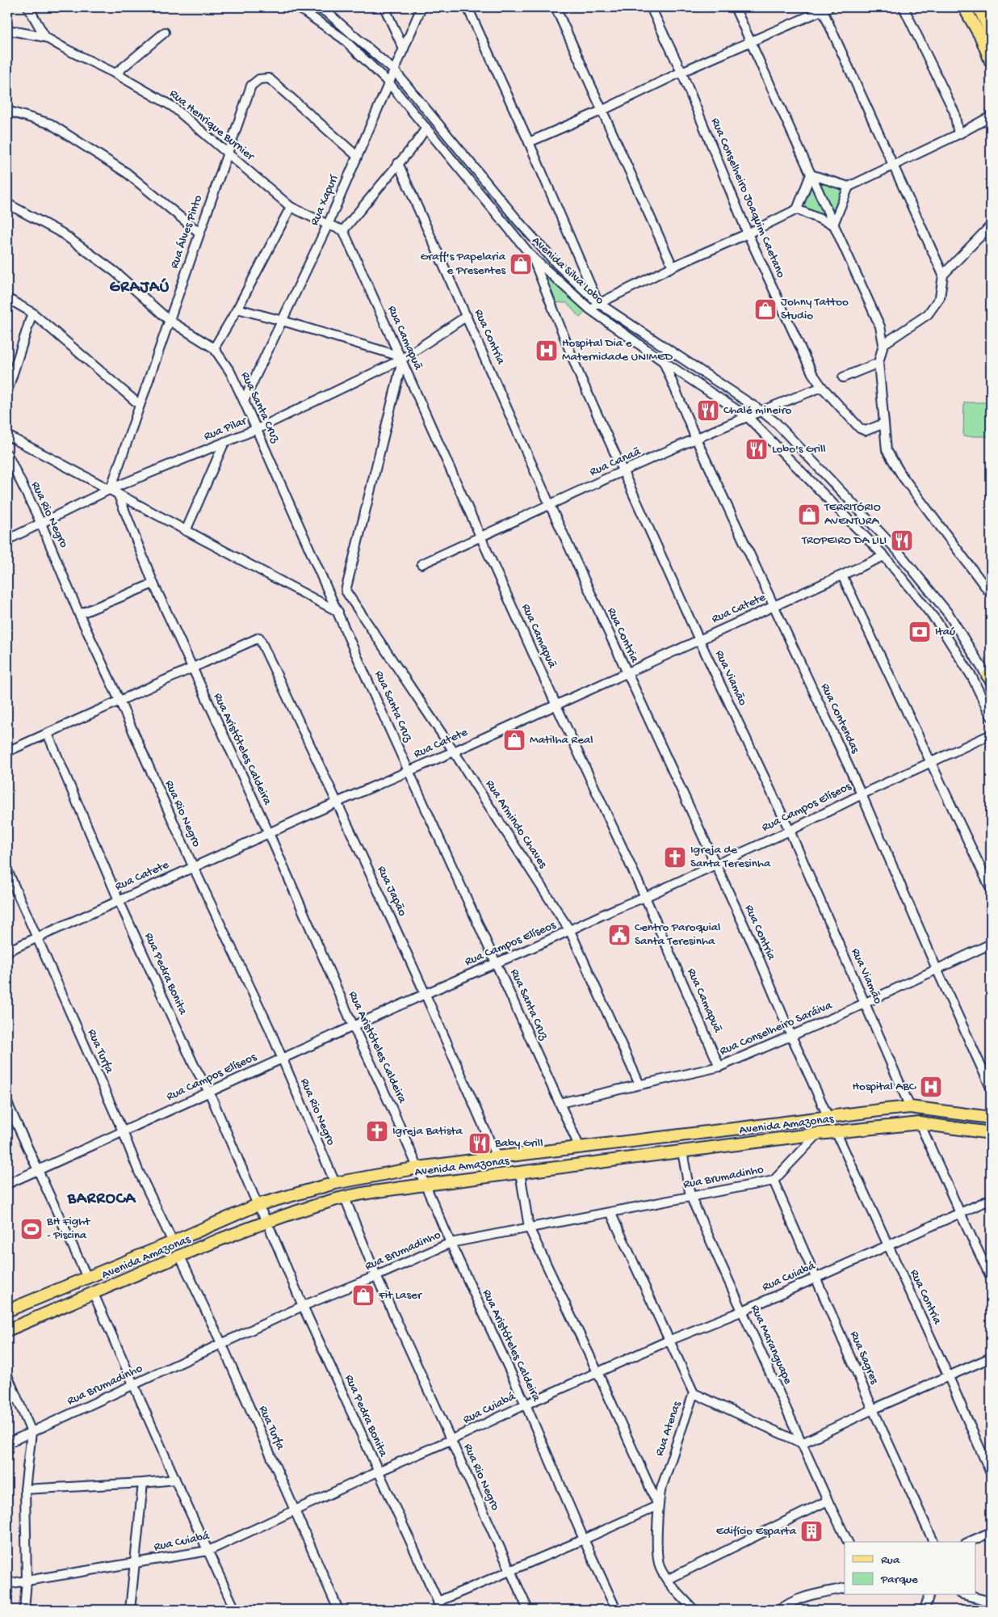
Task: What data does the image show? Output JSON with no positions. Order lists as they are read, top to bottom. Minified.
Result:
{"streets":{"main road":["Avenida Amazonas"],"street":["Rua Henrique Burnier","Rua Conselheiro Joaquim Caetano","Rua Xapurí","Rua Álves Pinto","Avenida Silva Lobo","Rua Contria","Rua Camapuã","Rua Santa Cruz","Rua Pilar","Rua Canaã","Rua Rio Negro","Rua Catete","Rua Viamão","Rua Contendas","Rua Aristóteles Caldeira","Rua Campos Elíseos","Rua Armindo Chaves","Rua Japão","Rua Pedra Bonita","Rua Conselheiro Saráiva","Rua Turfa","Rua Brumadinho","Rua Cuiabá","Rua Maranguape","Rua Sagres","Rua Atenas"]},"crossings":[["Rua Henrique Burnier","Rua Xapurí"],["Rua Henrique Burnier","Rua Álves Pinto"],["Rua Conselheiro Joaquim Caetano","Rua Canaã"],["Rua Xapurí","Rua Álves Pinto"],["Rua Xapurí","Avenida Silva Lobo"],["Rua Xapurí","Rua Santa Cruz"],["Rua Álves Pinto","Rua Santa Cruz"],["Rua Álves Pinto","Rua Pilar"],["Avenida Silva Lobo","Rua Canaã"],["Avenida Silva Lobo","Rua Catete"],["Avenida Silva Lobo","Rua Viamão"],["Avenida Silva Lobo","Rua Contendas"],["Rua Contria","Rua Pilar"],["Rua Contria","Rua Canaã"],["Rua Contria","Rua Catete"],["Rua Contria","Rua Campos Elíseos"],["Rua Contria","Rua Conselheiro Saráiva"],["Rua Contria","Avenida Amazonas"],["Rua Contria","Rua Cuiabá"],["Rua Camapuã","Rua Pilar"],["Rua Camapuã","Rua Canaã"],["Rua Camapuã","Rua Catete"],["Rua Camapuã","Rua Campos Elíseos"],["Rua Camapuã","Rua Armindo Chaves"],["Rua Camapuã","Rua Conselheiro Saráiva"],["Rua Santa Cruz","Rua Pilar"],["Rua Santa Cruz","Rua Catete"],["Rua Santa Cruz","Rua Campos Elíseos"],["Rua Santa Cruz","Rua Conselheiro Saráiva"],["Rua Santa Cruz","Avenida Amazonas"],["Rua Pilar","Rua Rio Negro"],["Rua Pilar","Rua Armindo Chaves"],["Rua Canaã","Rua Viamão"],["Rua Canaã","Rua Contendas"],["Rua Rio Negro","Rua Catete"],["Rua Rio Negro","Rua Campos Elíseos"],["Rua Rio Negro","Avenida Amazonas"],["Rua Rio Negro","Rua Brumadinho"],["Rua Rio Negro","Rua Cuiabá"],["Rua Catete","Rua Viamão"],["Rua Catete","Rua Contendas"],["Rua Catete","Rua Aristóteles Caldeira"],["Rua Catete","Rua Armindo Chaves"],["Rua Catete","Rua Japão"],["Rua Catete","Rua Pedra Bonita"],["Rua Catete","Rua Turfa"],["Rua Viamão","Rua Campos Elíseos"],["Rua Viamão","Rua Conselheiro Saráiva"],["Rua Viamão","Avenida Amazonas"],["Rua Contendas","Rua Campos Elíseos"],["Rua Contendas","Rua Conselheiro Saráiva"],["Rua Aristóteles Caldeira","Rua Campos Elíseos"],["Rua Aristóteles Caldeira","Rua Japão"],["Rua Aristóteles Caldeira","Avenida Amazonas"],["Rua Aristóteles Caldeira","Rua Brumadinho"],["Rua Aristóteles Caldeira","Rua Cuiabá"],["Rua Campos Elíseos","Rua Armindo Chaves"],["Rua Campos Elíseos","Rua Japão"],["Rua Campos Elíseos","Rua Pedra Bonita"],["Rua Campos Elíseos","Rua Turfa"],["Rua Armindo Chaves","Rua Conselheiro Saráiva"],["Rua Japão","Avenida Amazonas"],["Rua Pedra Bonita","Avenida Amazonas"],["Rua Pedra Bonita","Rua Brumadinho"],["Rua Pedra Bonita","Rua Cuiabá"],["Rua Turfa","Avenida Amazonas"],["Rua Turfa","Rua Brumadinho"],["Rua Turfa","Rua Cuiabá"],["Avenida Amazonas","Rua Brumadinho"],["Avenida Amazonas","Rua Maranguape"],["Rua Brumadinho","Rua Maranguape"],["Rua Brumadinho","Rua Sagres"],["Rua Brumadinho","Rua Atenas"],["Rua Cuiabá","Rua Maranguape"],["Rua Cuiabá","Rua Sagres"],["Rua Cuiabá","Rua Atenas"]],"districts":["GRAJAÚ","BARROCA"],"places":{"shop":["Graff's Papelaria e Presentes","Johny Tattoo Studio","TERRITÓRIO AVENTURA","Matilha Real","Fit Laser"],"hospital":["Hospital Dia e Maternidade UNIMED","Hospital ABC"],"restaurant":["Chalé mineiro","Lobo's Grill","TROPEIRO DA LILI","Baby Grill"],"bank":["Itaú"],"church":["Igreja de Santa Teresinha","Igreja Batista"],"public building":["Centro Paroquial Santa Teresinha"],"sports":["BH Fight - Piscina"],"building":["Edifício Esparta"]},"legend":["Rua","Parque"]}
